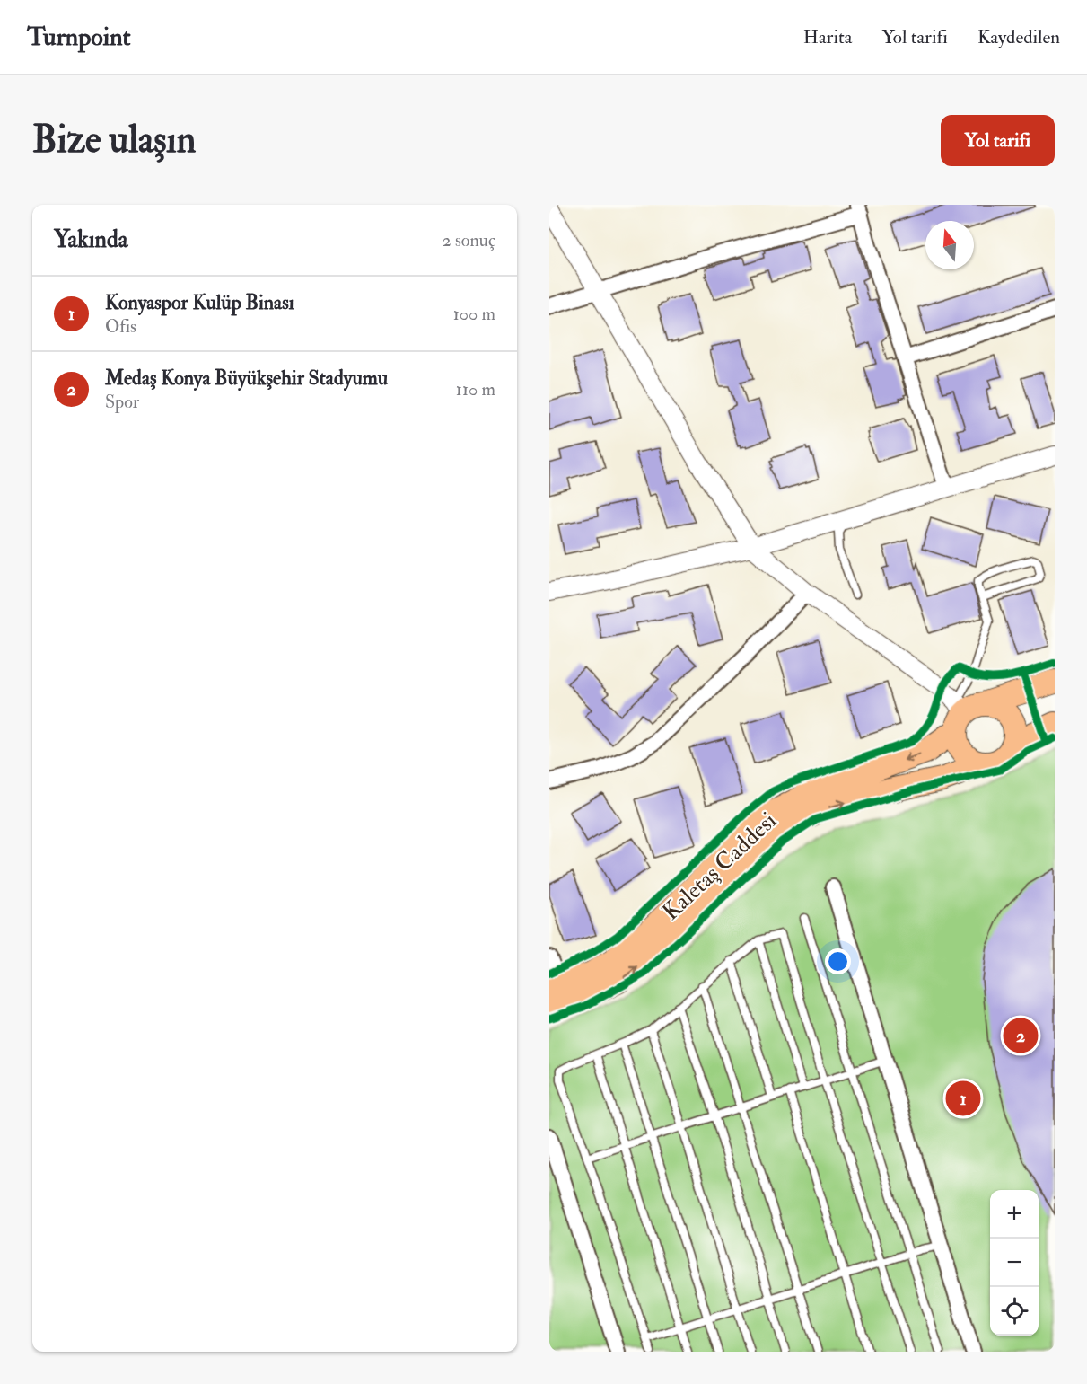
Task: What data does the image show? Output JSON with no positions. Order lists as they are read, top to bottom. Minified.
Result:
{"streets":{"main road":["Kaletaş Caddesi"]},"north":"top","page":{"header":"Turnpoint","nav":["Harita","Yol tarifi","Kaydedilen"],"buttons":"Yol tarifi","title":"Bize ulaşın","heading":["Yakında","2 sonuç"],"list":[{"mark":"1","name":"Konyaspor Kulüp Binası","note":"Ofis","value":"100 m"},{"mark":"2","name":"Medaş Konya Büyükşehir Stadyumu","note":"Spor","value":"110 m"}],"pins":["2","1"],"map_buttons":["+","−"]}}
